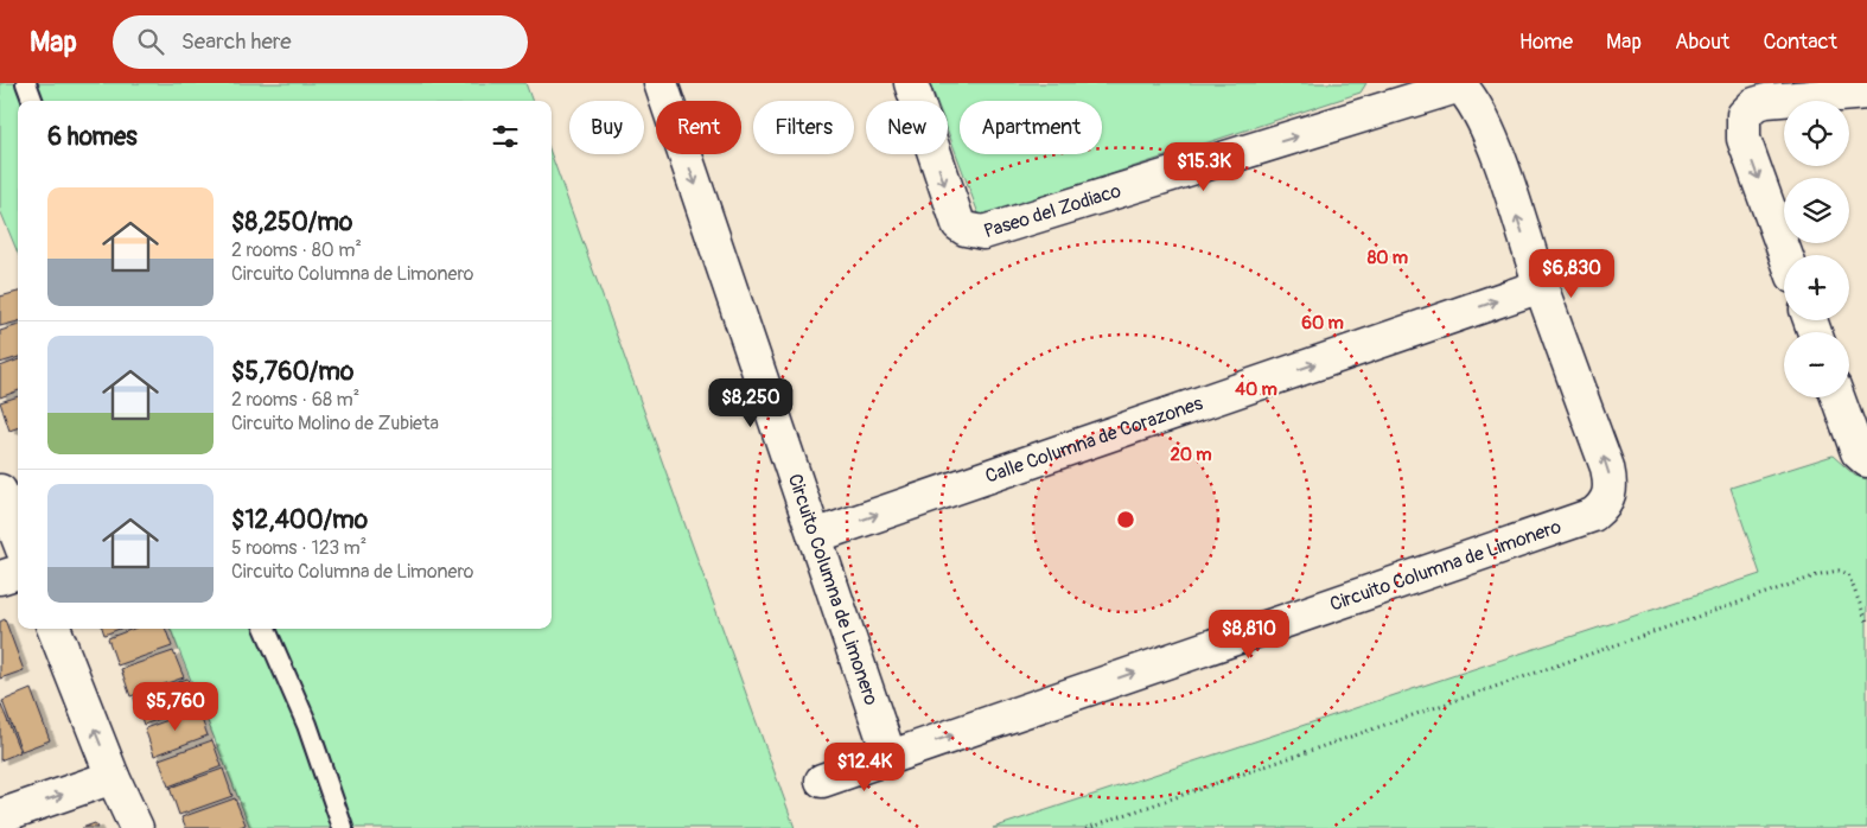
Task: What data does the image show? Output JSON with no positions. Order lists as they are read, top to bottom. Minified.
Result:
{"streets":{"street":["Paseo del Zodiaco","Calle Columna de Corazones","Circuito Columna de Limonero"]},"crossings":[["Paseo del Zodiaco","Circuito Columna de Limonero"],["Calle Columna de Corazones","Circuito Columna de Limonero"]],"one_way":["Paseo del Zodiaco","Calle Columna de Corazones"],"page":{"header":"Map","search":"Search here","nav":["Home","Map","About","Contact"],"map_buttons":["+","−"],"chip":["Buy","Rent","Filters","New","Apartment"],"heading":"6 homes","price":["$15.3K","$6,830","$8,250","$8,810","$5,760","$12.4K"],"list":[{"name":"$8,250/mo","note":"2 rooms · 80 m² · Circuito Columna de Limonero"},{"name":"$5,760/mo","note":"2 rooms · 68 m² · Circuito Molino de Zubieta"},{"name":"$12,400/mo","note":"5 rooms · 123 m² · Circuito Columna de Limonero"}]},"rings":["80 m","60 m","40 m","20 m"]}
